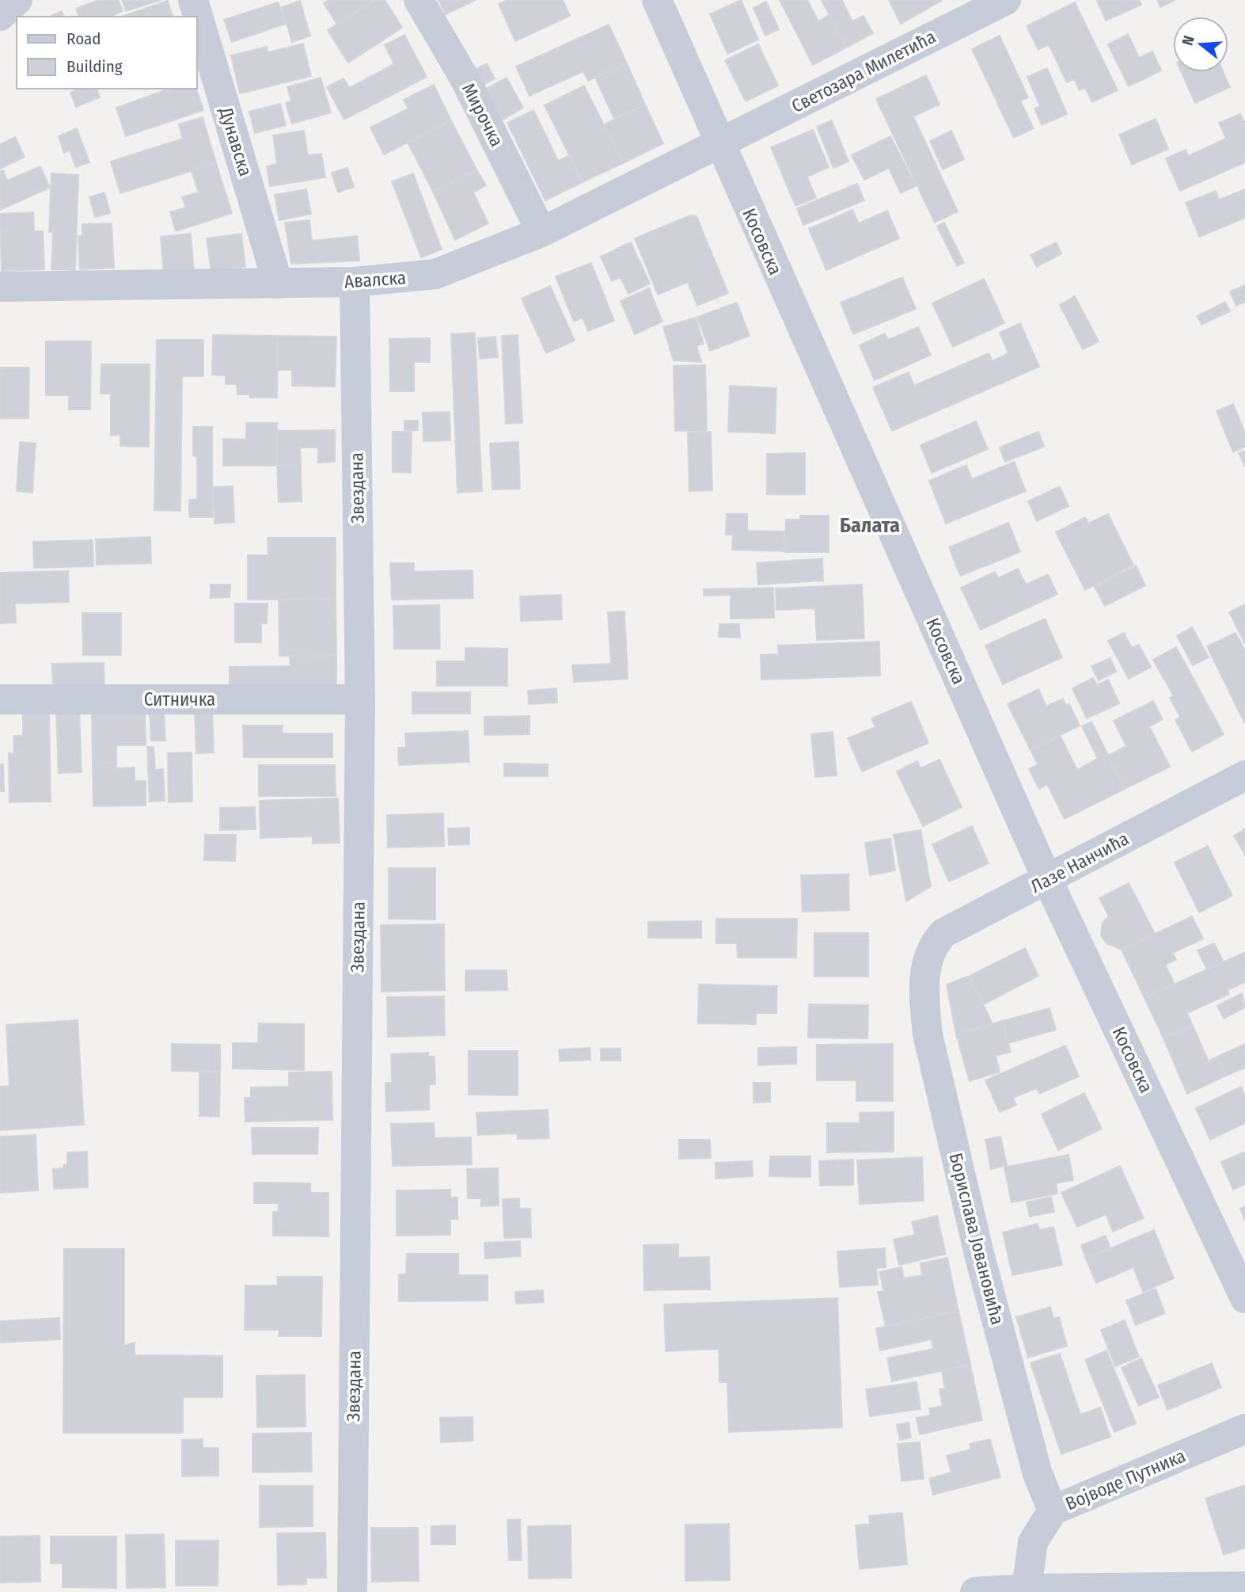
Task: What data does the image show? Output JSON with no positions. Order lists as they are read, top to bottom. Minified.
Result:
{"streets":{"street":["Светозара Милетића","Мирочка","Дунавска","Косовска","Авалска","Звездана","Ситничка","Лазе Нанчића","Борислава Јовановића","Војводе Путника"]},"crossings":[["Светозара Милетића","Косовска"],["Светозара Милетића","Авалска"],["Мирочка","Авалска"],["Дунавска","Авалска"],["Косовска","Авалска"],["Косовска","Лазе Нанчића"],["Авалска","Звездана"],["Звездана","Ситничка"],["Лазе Нанчића","Борислава Јовановића"],["Борислава Јовановића","Војводе Путника"]],"districts":["Балата"],"legend":["Road","Building"],"north":"left"}
